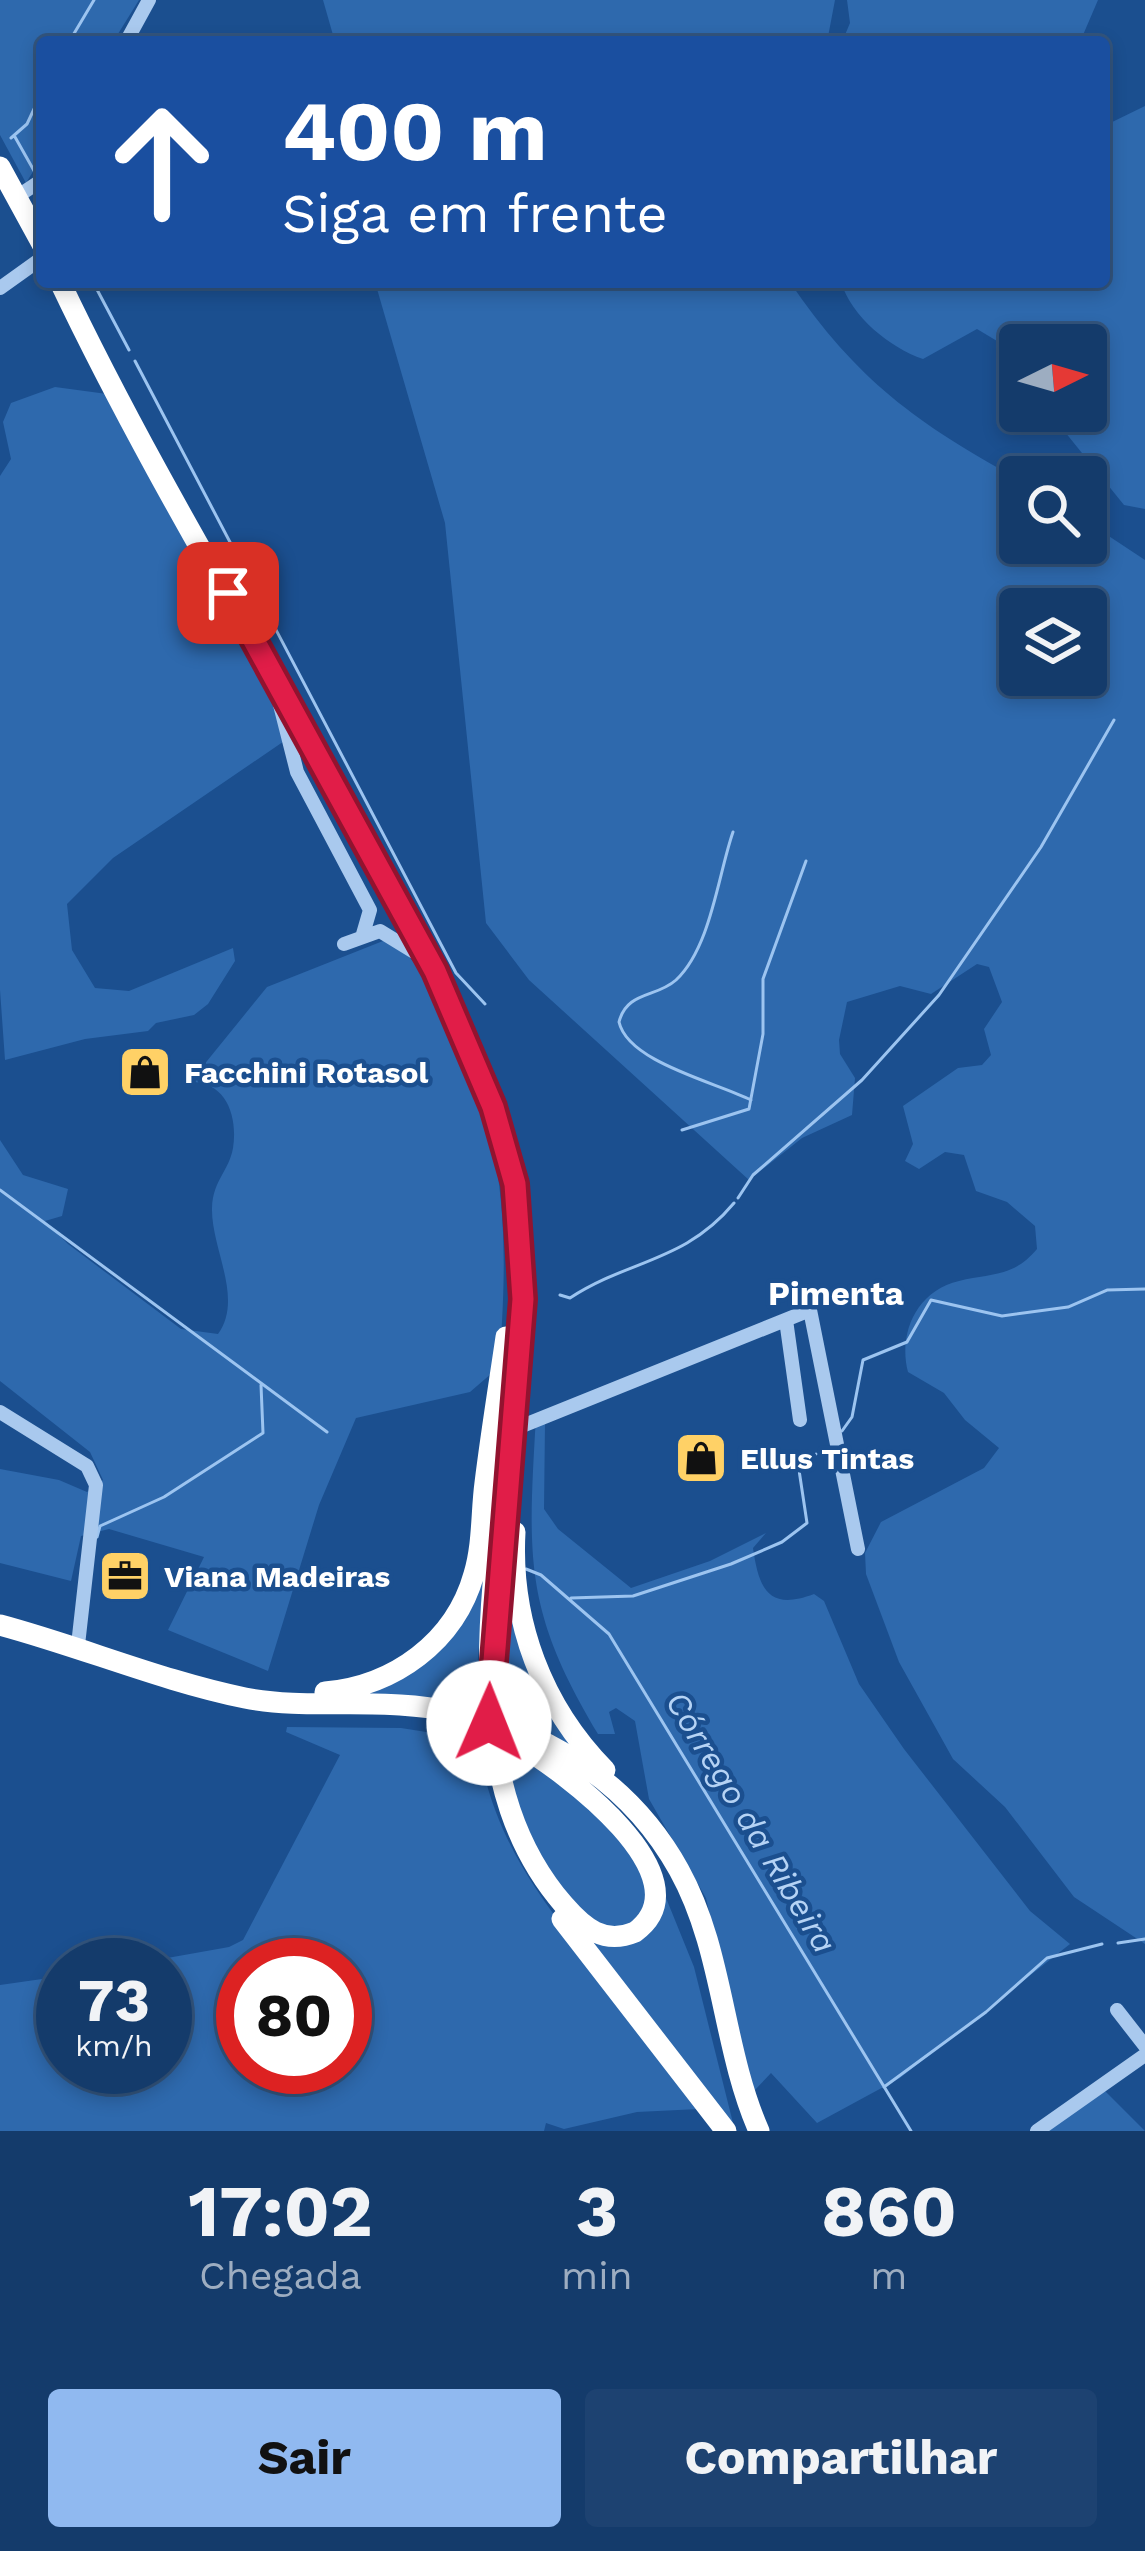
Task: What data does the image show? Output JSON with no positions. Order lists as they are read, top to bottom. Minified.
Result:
{"districts":["Pimenta"],"water":["Córrego da Ribeira"],"places":{"shop":["Facchini Rotasol","Ellus Tintas"],"office":["Viana Madeiras"]},"north":"right","page":{"turn":["400 m","Siga em frente"],"speed":"73 km/h","limit":"80","eta":["17:02","Chegada","3","min","860","m"],"buttons":["Sair","Compartilhar"]}}
